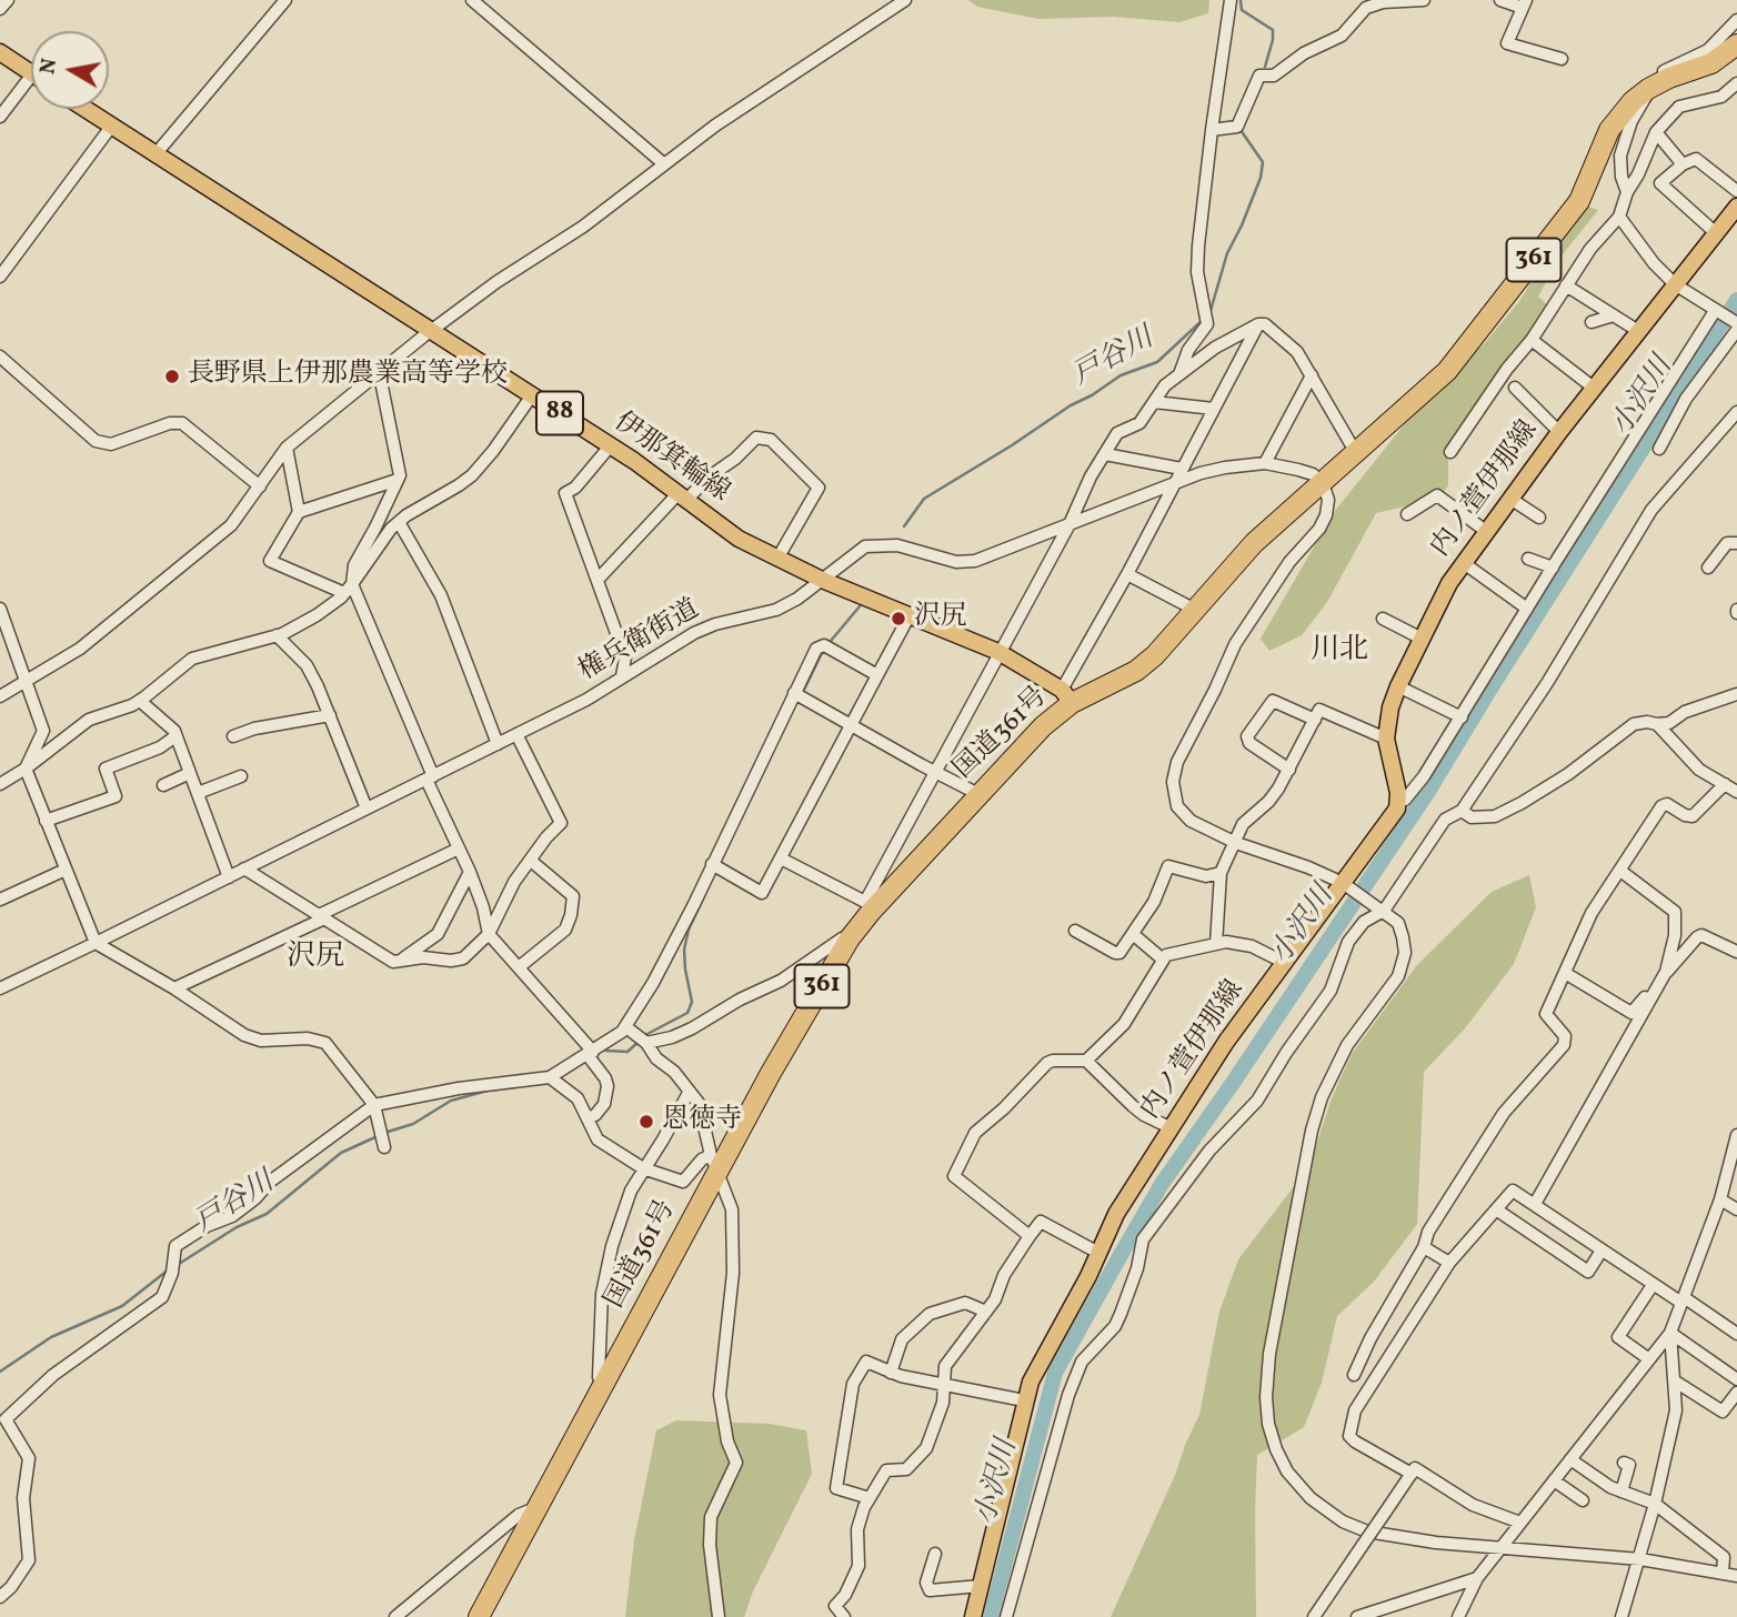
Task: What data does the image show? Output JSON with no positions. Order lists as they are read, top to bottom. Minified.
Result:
{"streets":{"highway":["361","国道361号"],"main road":["88","伊那箕輪線","内ノ萱伊那線"],"street":["権兵衛街道"]},"crossings":[["伊那箕輪線","権兵衛街道"],["伊那箕輪線","国道361号"],["権兵衛街道","国道361号"]],"districts":["川北","沢尻"],"water":["戸谷川","小沢川"],"places":["長野県上伊那農業高等学校","沢尻","恩徳寺"],"north":"left"}
